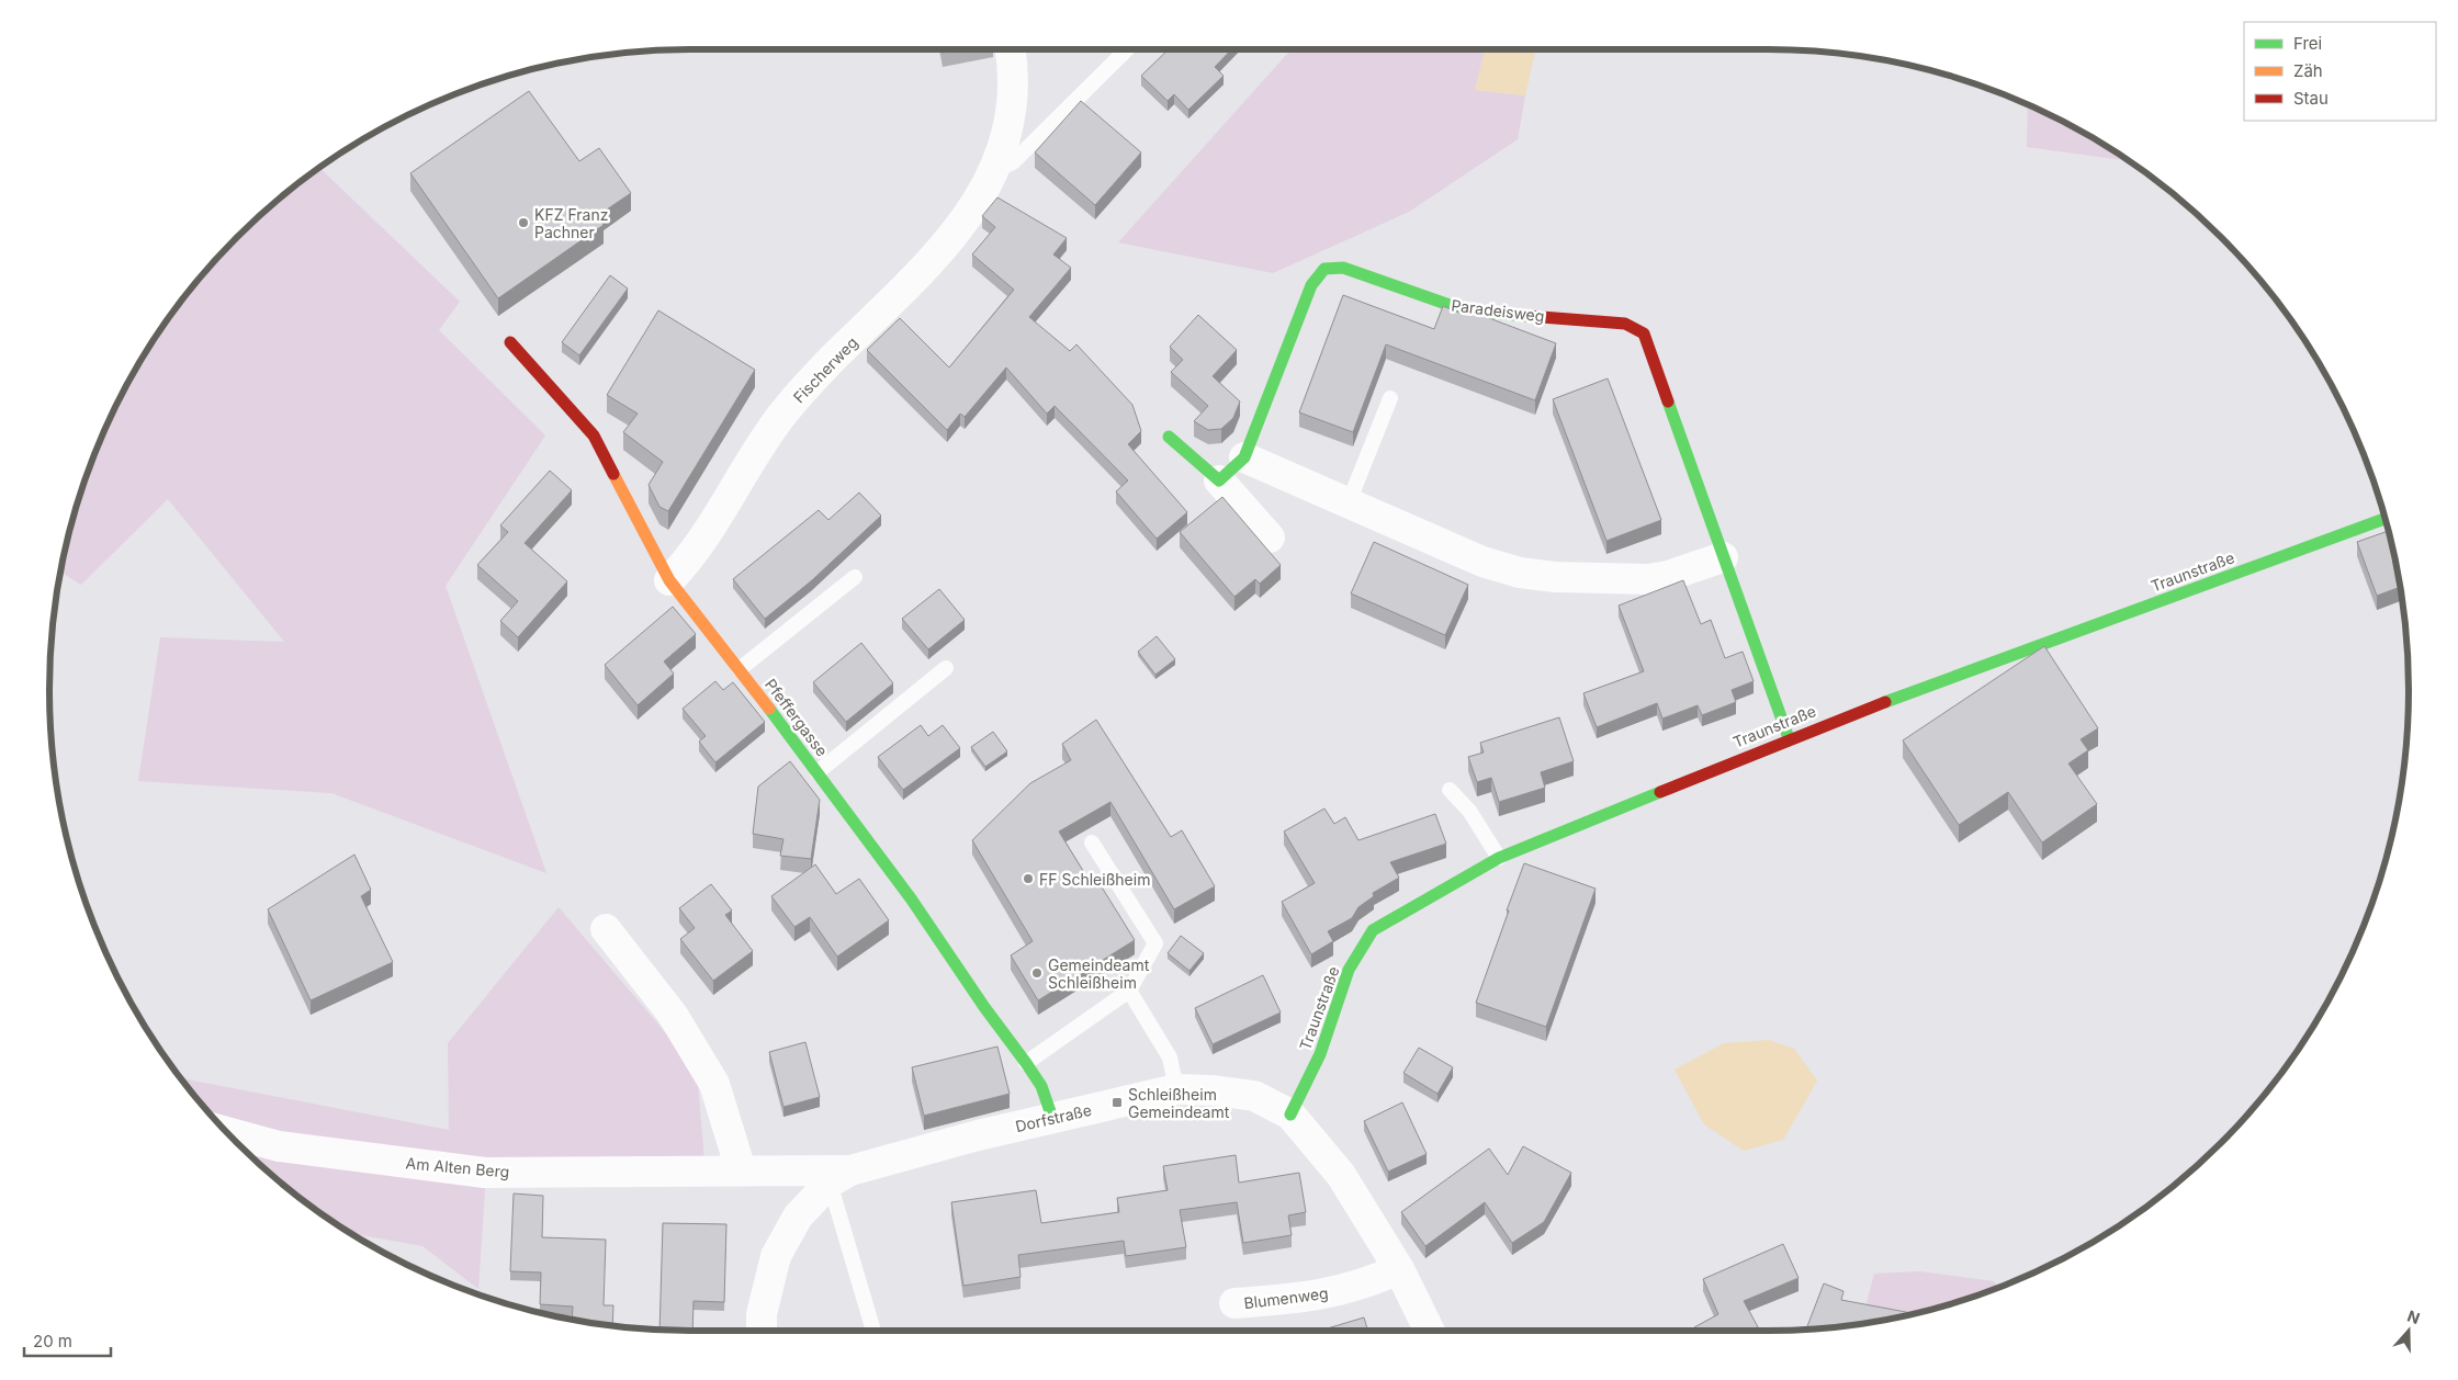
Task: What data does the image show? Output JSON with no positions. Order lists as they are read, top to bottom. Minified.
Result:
{"streets":{"street":["Paradeisweg","Fischerweg","Traunstraße","Pfeffergasse","Dorfstraße","Am Alten Berg","Blumenweg"]},"crossings":[["Paradeisweg","Traunstraße"],["Fischerweg","Pfeffergasse"],["Traunstraße","Dorfstraße"],["Pfeffergasse","Dorfstraße"],["Dorfstraße","Am Alten Berg"],["Dorfstraße","Blumenweg"]],"places":{"other":["KFZ Franz Pachner","FF Schleißheim","Gemeindeamt Schleißheim"],"transit":["Schleißheim Gemeindeamt"]},"legend":["Frei","Zäh","Stau"],"scale_bar":"20 m","north":"top"}
